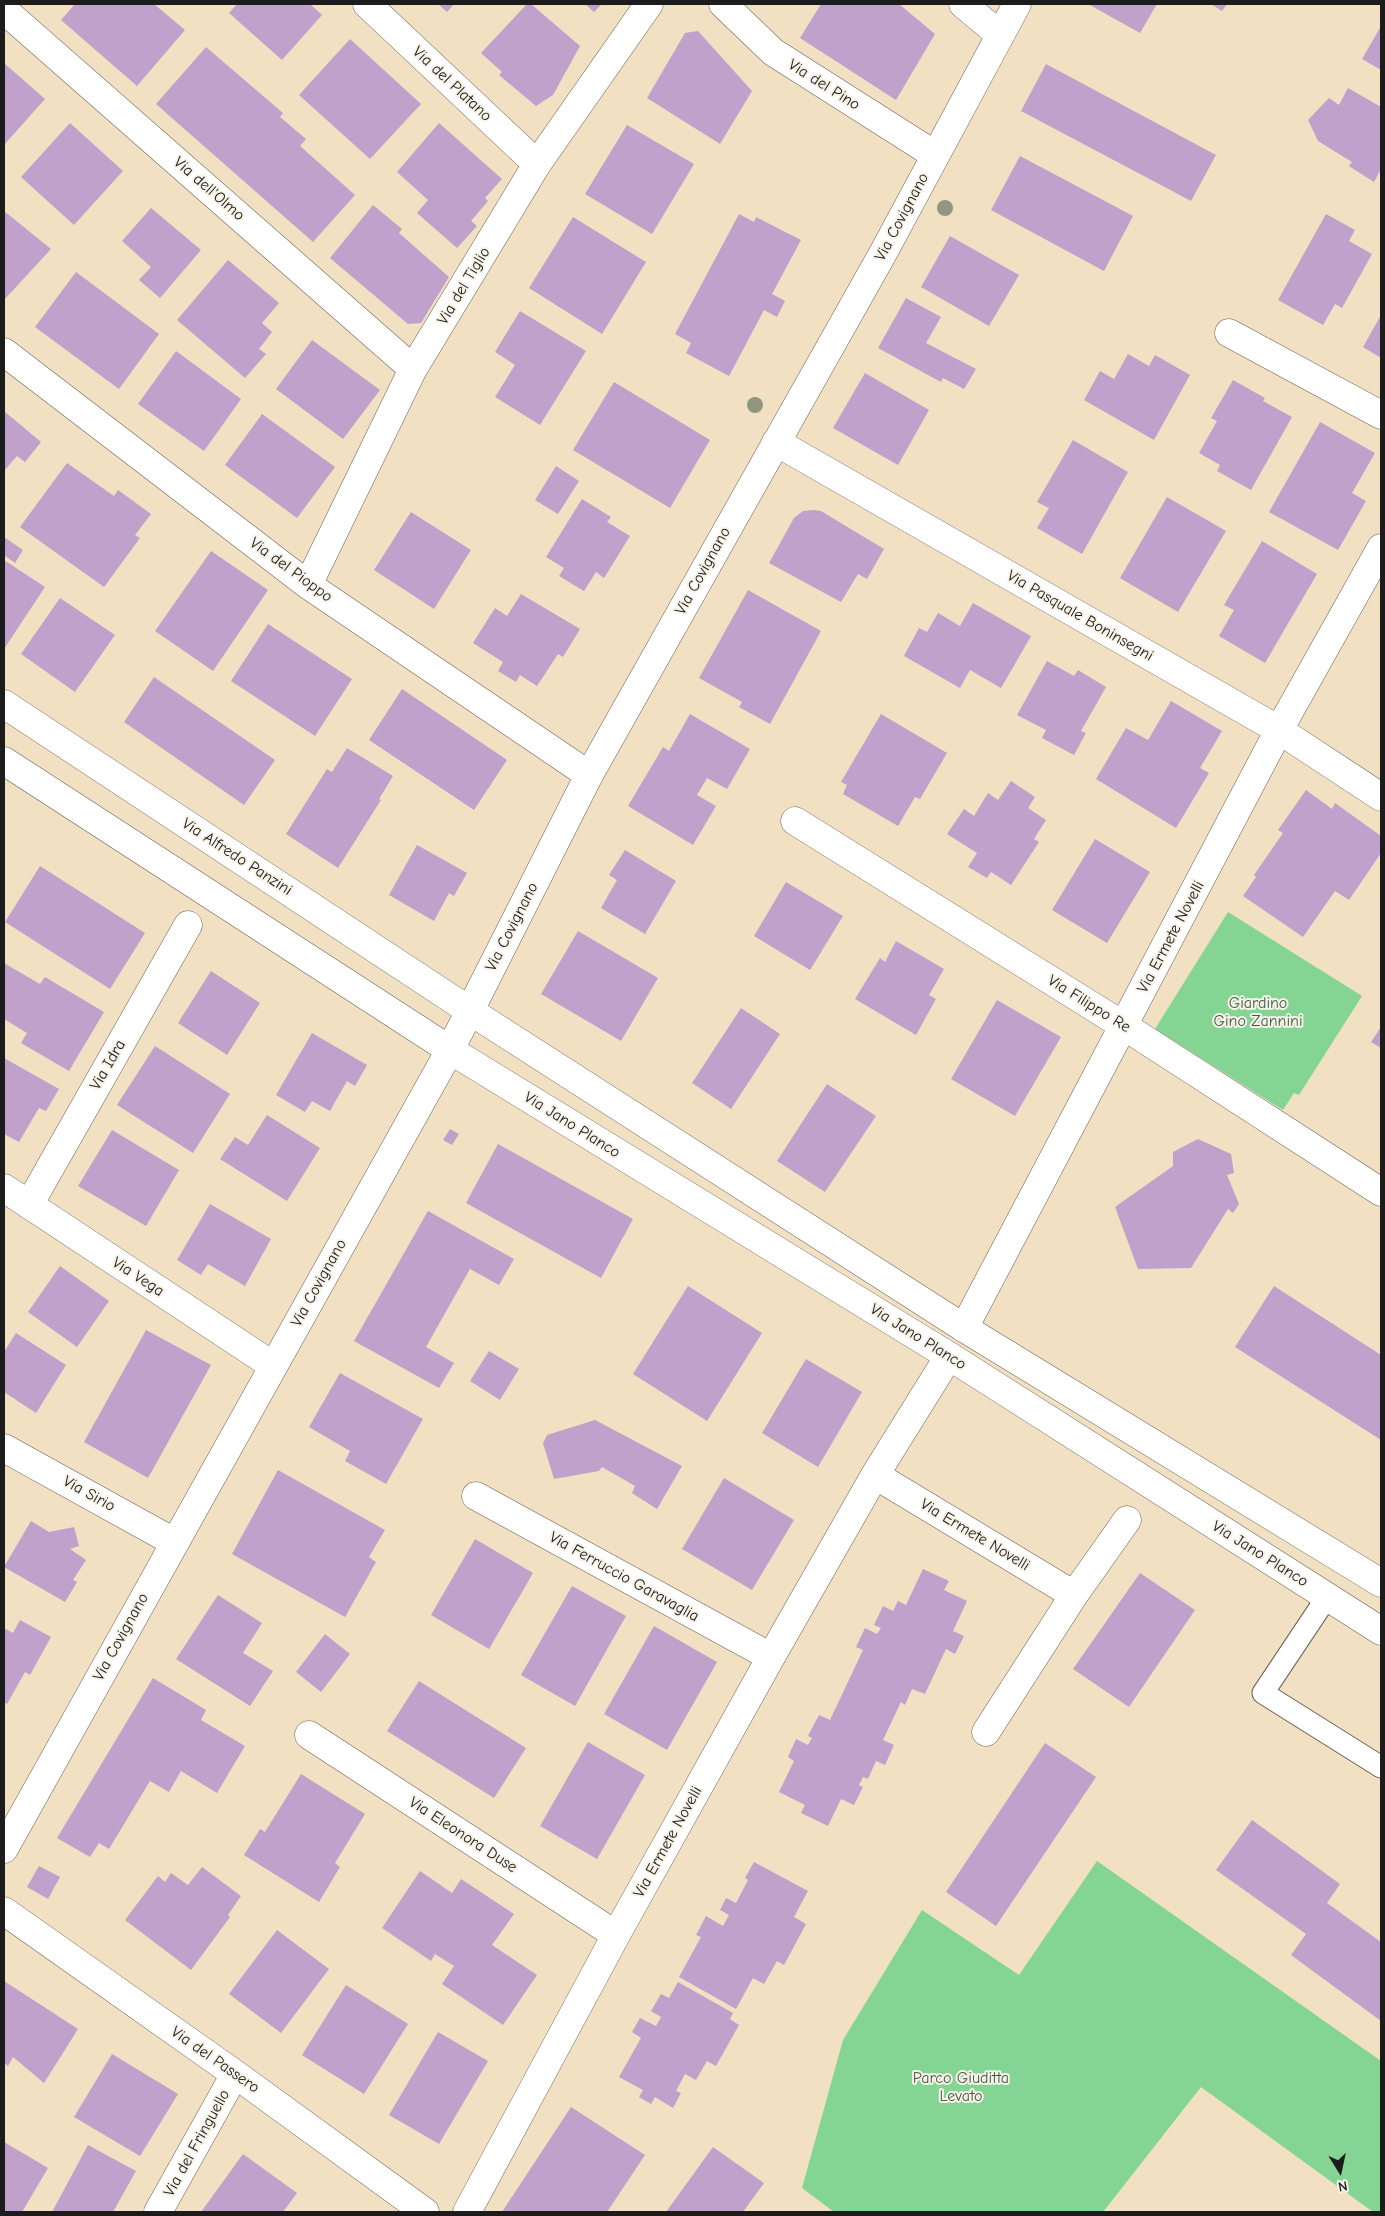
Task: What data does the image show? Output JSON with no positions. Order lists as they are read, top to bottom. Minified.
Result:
{"streets":{"street":["Via del Platano","Via del Pino","Via dell'Olmo","Via Covignano","Via del Tiglio","Via del Pioppo","Via Pasquale Boninsegni","Via Alfredo Panzini","Via Ermete Novelli","Via Filippo Re","Via Idra","Via Jano Planco","Via Vega","Via Sirio","Via Ferruccio Garavaglia","Via Eleonora Duse","Via del Passero","Via del Fringuello"]},"crossings":[["Via del Platano","Via del Tiglio"],["Via del Pino","Via Covignano"],["Via dell'Olmo","Via del Tiglio"],["Via Covignano","Via del Pioppo"],["Via Covignano","Via Pasquale Boninsegni"],["Via Covignano","Via Alfredo Panzini"],["Via Covignano","Via Jano Planco"],["Via Covignano","Via Vega"],["Via Covignano","Via Sirio"],["Via del Tiglio","Via del Pioppo"],["Via Pasquale Boninsegni","Via Ermete Novelli"],["Via Alfredo Panzini","Via Jano Planco"],["Via Ermete Novelli","Via Filippo Re"],["Via Ermete Novelli","Via Jano Planco"],["Via Ermete Novelli","Via Ferruccio Garavaglia"],["Via Ermete Novelli","Via Eleonora Duse"],["Via Idra","Via Vega"],["Via del Passero","Via del Fringuello"]],"parks":["Giardino Gino Zannini","Parco Giuditta Levato"],"north":"bottom"}
